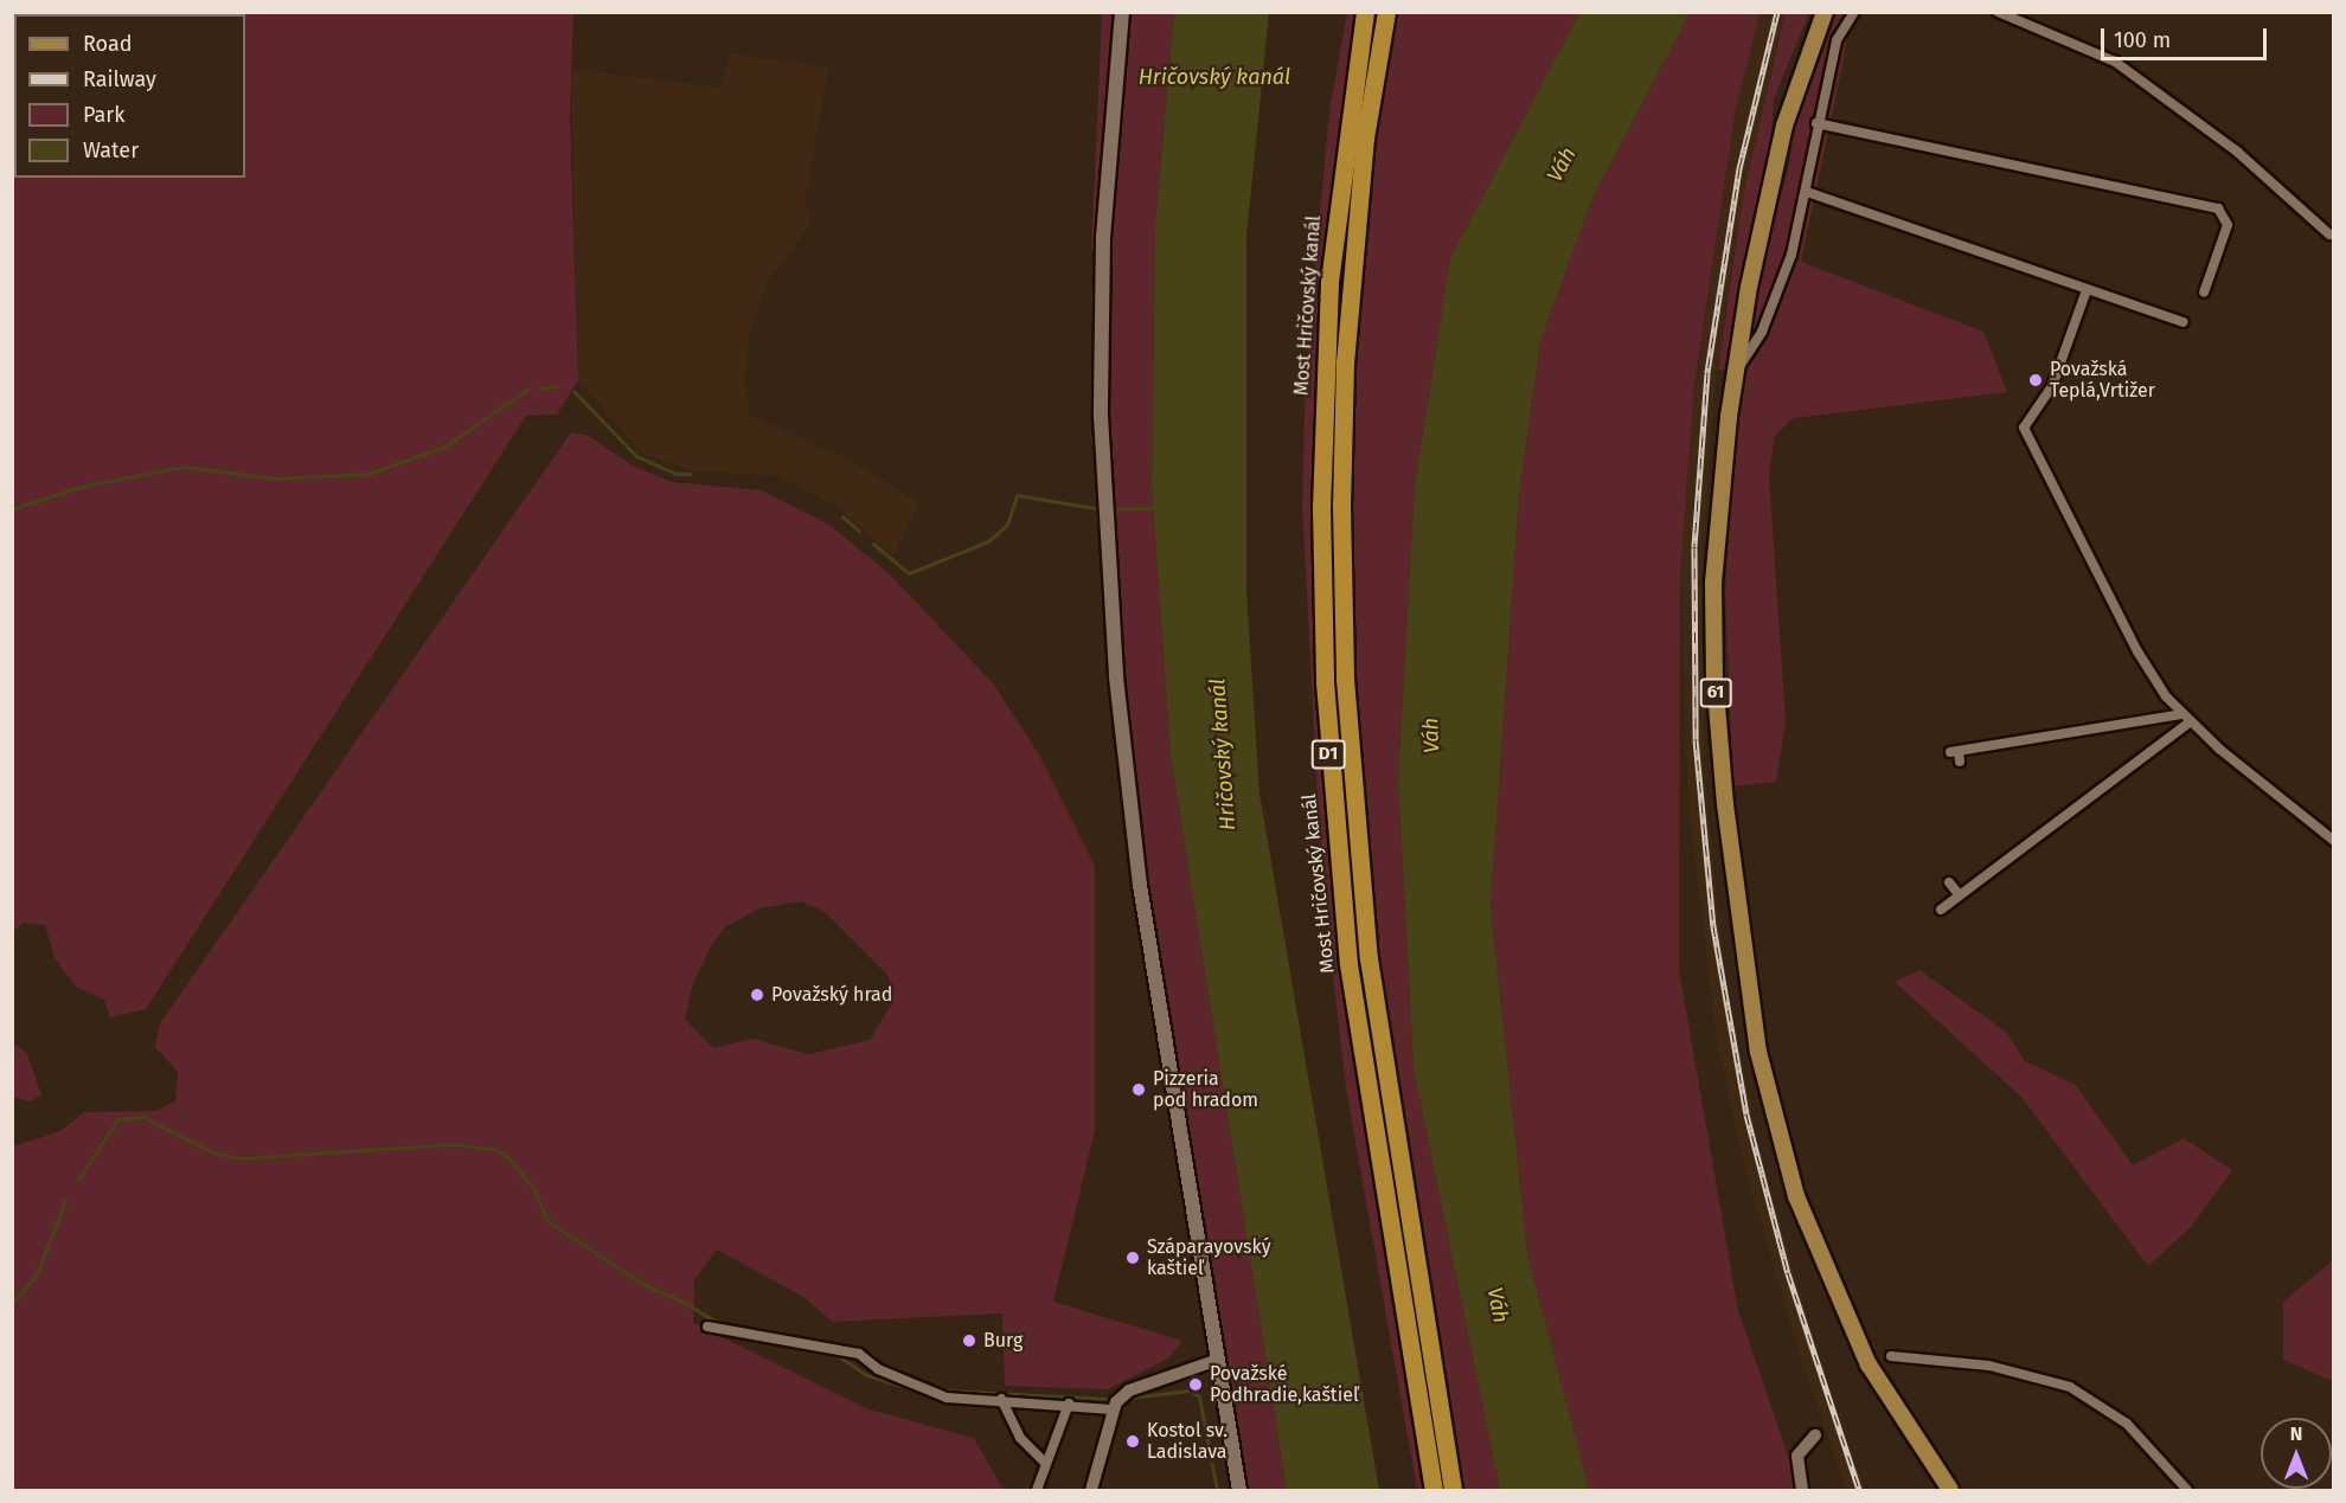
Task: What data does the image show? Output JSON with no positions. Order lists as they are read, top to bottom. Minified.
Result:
{"streets":{"highway":["Most Hričovský kanál","D1"],"main road":["61"]},"water":["Hričovský kanál","Váh"],"places":["Považská Teplá,Vrtižer","Považský hrad","Pizzeria pod hradom","Száparayovský kaštieľ","Burg","Považské Podhradie,kaštieľ","Kostol sv. Ladislava"],"legend":["Road","Railway","Park","Water"],"scale_bar":"100 m","north":"top"}
